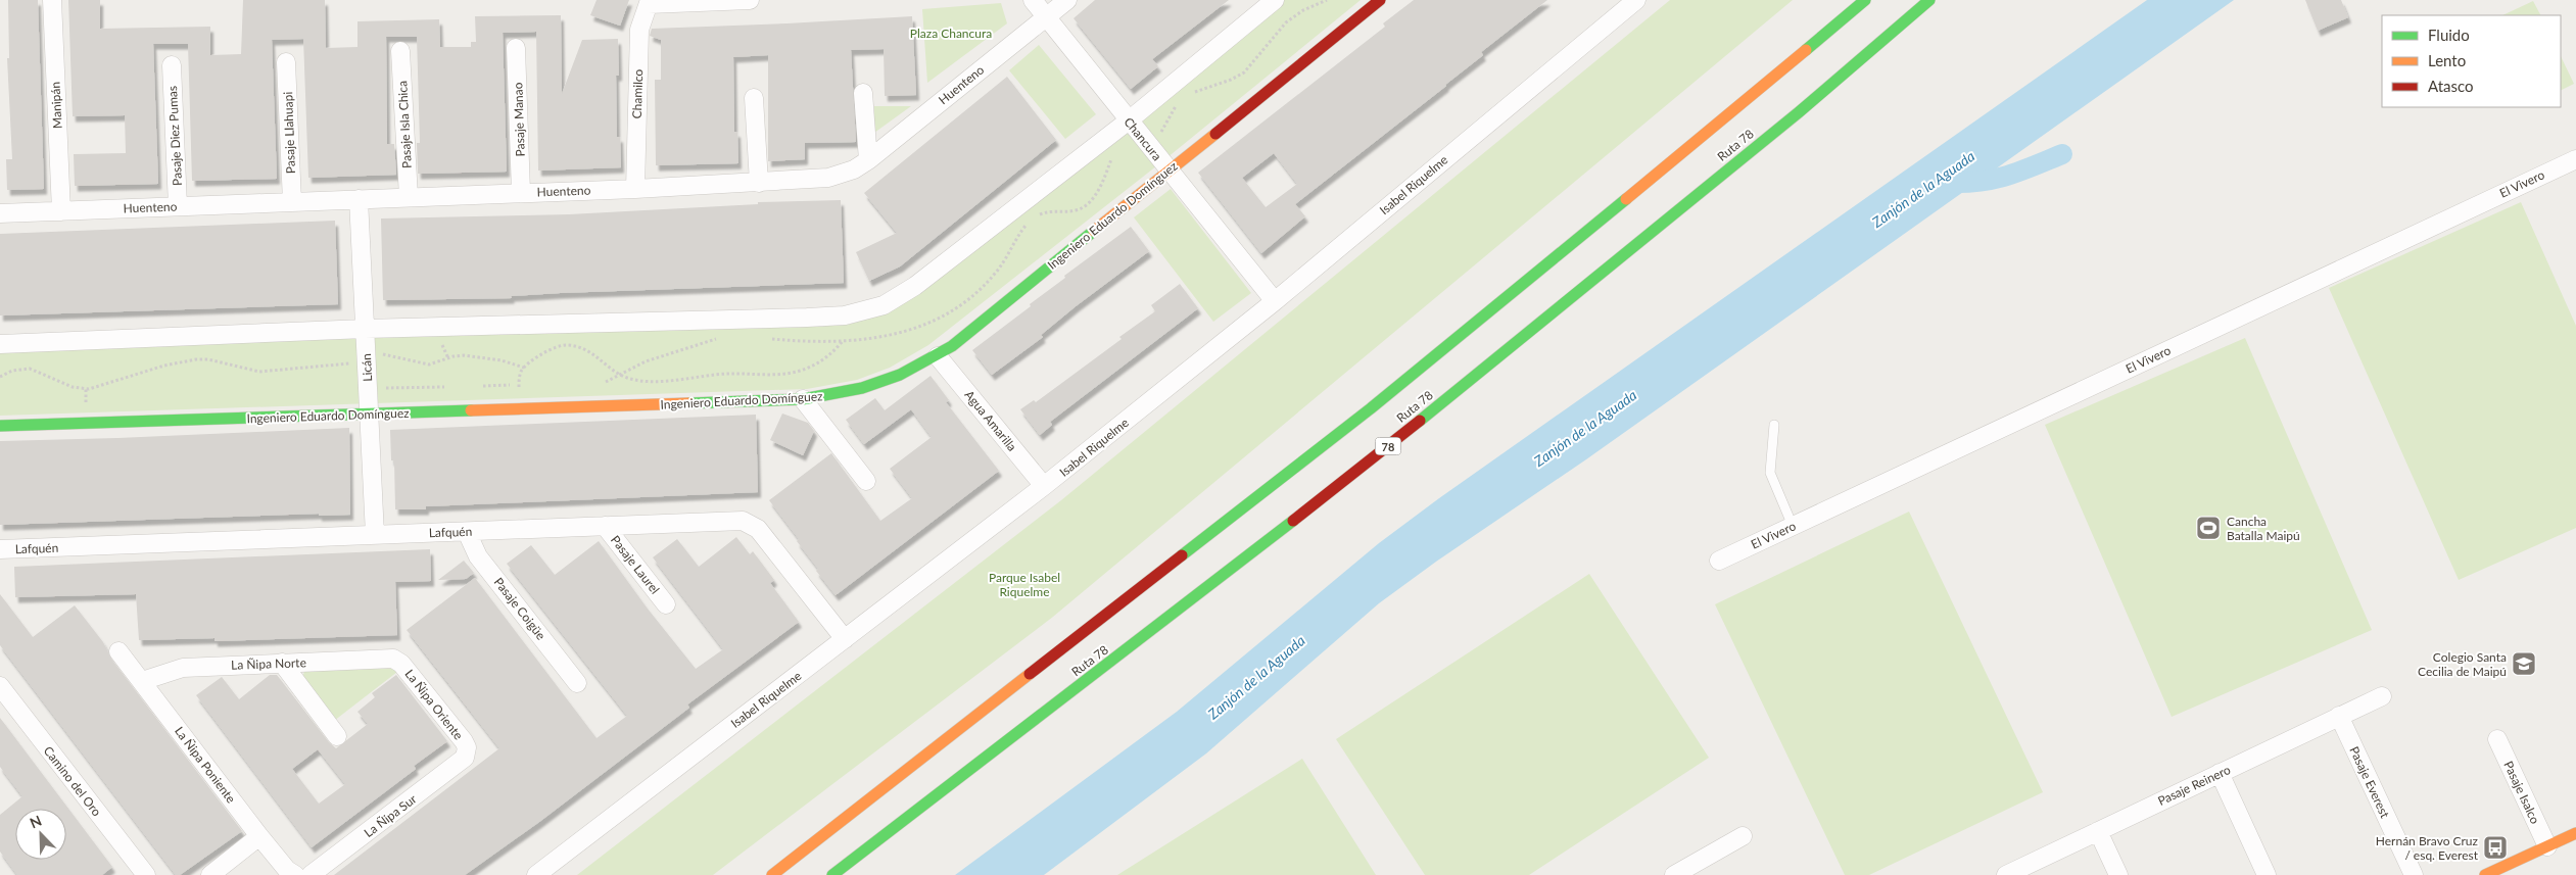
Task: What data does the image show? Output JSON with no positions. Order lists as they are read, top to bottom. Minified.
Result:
{"streets":{"main road":["Ruta 78","Ingeniero Eduardo Domínguez","78"],"street":["Huenteno","Chamilco","Manipán","Pasaje Manao","Pasaje Isla Chica","Pasaje Llahuapi","Pasaje Diez Pumas","Chancura","El Vivero","Isabel Riquelme","Licán","Agua Amarilla","Lafquén","Pasaje Laurel","Pasaje Coigüe","La Ñipa Norte","La Ñipa Oriente","La Ñipa Poniente","Camino del Oro","Pasaje Everest","Pasaje Reinero","Pasaje Isalco","La Ñipa Sur"]},"crossings":[["Huenteno","Chamilco"],["Huenteno","Manipán"],["Huenteno","Pasaje Manao"],["Huenteno","Pasaje Isla Chica"],["Huenteno","Pasaje Llahuapi"],["Huenteno","Pasaje Diez Pumas"],["Huenteno","Chancura"],["Huenteno","Licán"],["Chancura","Isabel Riquelme"],["Chancura","Ingeniero Eduardo Domínguez"],["Isabel Riquelme","Agua Amarilla"],["Isabel Riquelme","Lafquén"],["Ingeniero Eduardo Domínguez","Licán"],["Ingeniero Eduardo Domínguez","Agua Amarilla"],["Licán","Lafquén"],["Lafquén","Pasaje Laurel"],["Lafquén","Pasaje Coigüe"],["La Ñipa Norte","La Ñipa Oriente"],["La Ñipa Norte","La Ñipa Poniente"],["La Ñipa Oriente","La Ñipa Sur"],["Pasaje Everest","Pasaje Reinero"]],"water":["Zanjón de la Aguada"],"parks":["Plaza Chancura","Parque Isabel Riquelme"],"places":{"sports":["Cancha Batalla Maipú"],"school or university":["Colegio Santa Cecilia de Maipú"],"bus stop":["Hernán Bravo Cruz / esq. Everest"]},"legend":["Fluido","Lento","Atasco"],"north":"top left"}
